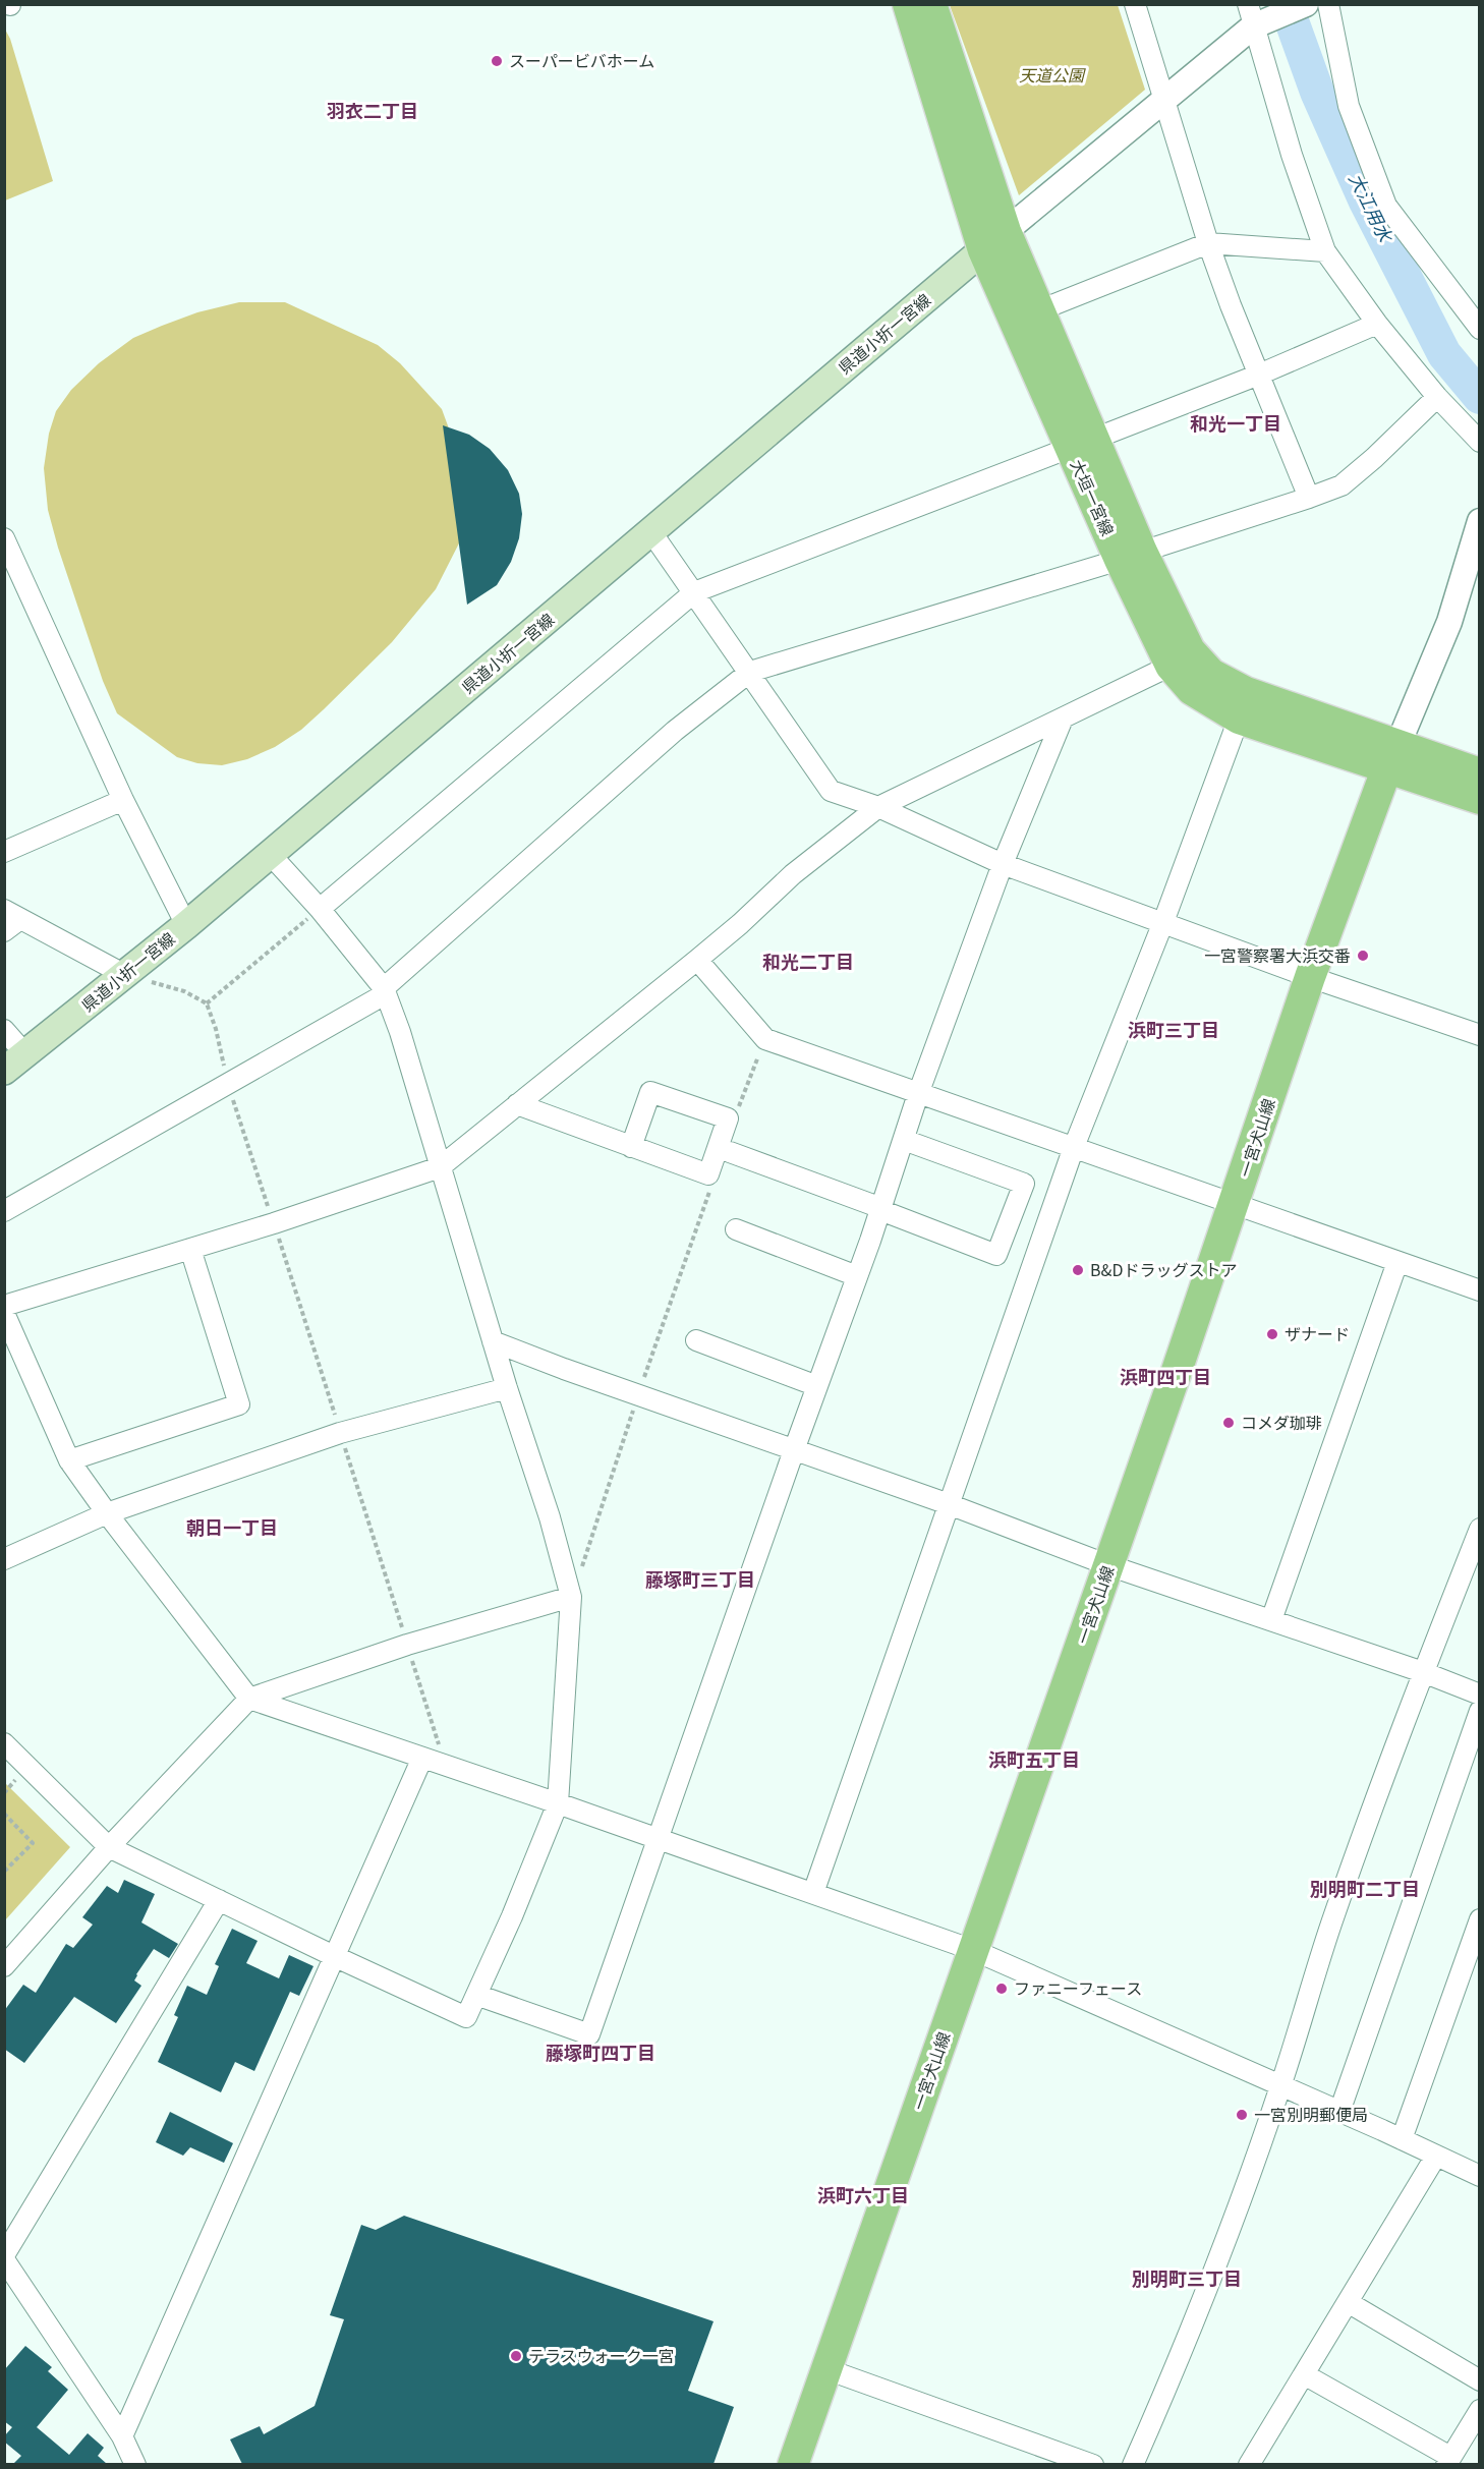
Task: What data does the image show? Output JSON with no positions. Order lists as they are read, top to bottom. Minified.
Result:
{"streets":{"main road":["県道小折一宮線","大垣一宮線","一宮犬山線"]},"crossings":[["県道小折一宮線","大垣一宮線"],["大垣一宮線","一宮犬山線"]],"districts":["羽衣二丁目","和光一丁目","和光二丁目","浜町三丁目","浜町四丁目","朝日一丁目","藤塚町三丁目","浜町五丁目","別明町二丁目","藤塚町四丁目","浜町六丁目","別明町三丁目"],"water":["大江用水"],"parks":["天道公園"],"places":["スーパービバホーム","一宮警察署大浜交番","B&Dドラッグストア","ザナード","コメダ珈琲","ファニーフェース","一宮別明郵便局","テラスウォーク一宮"]}
